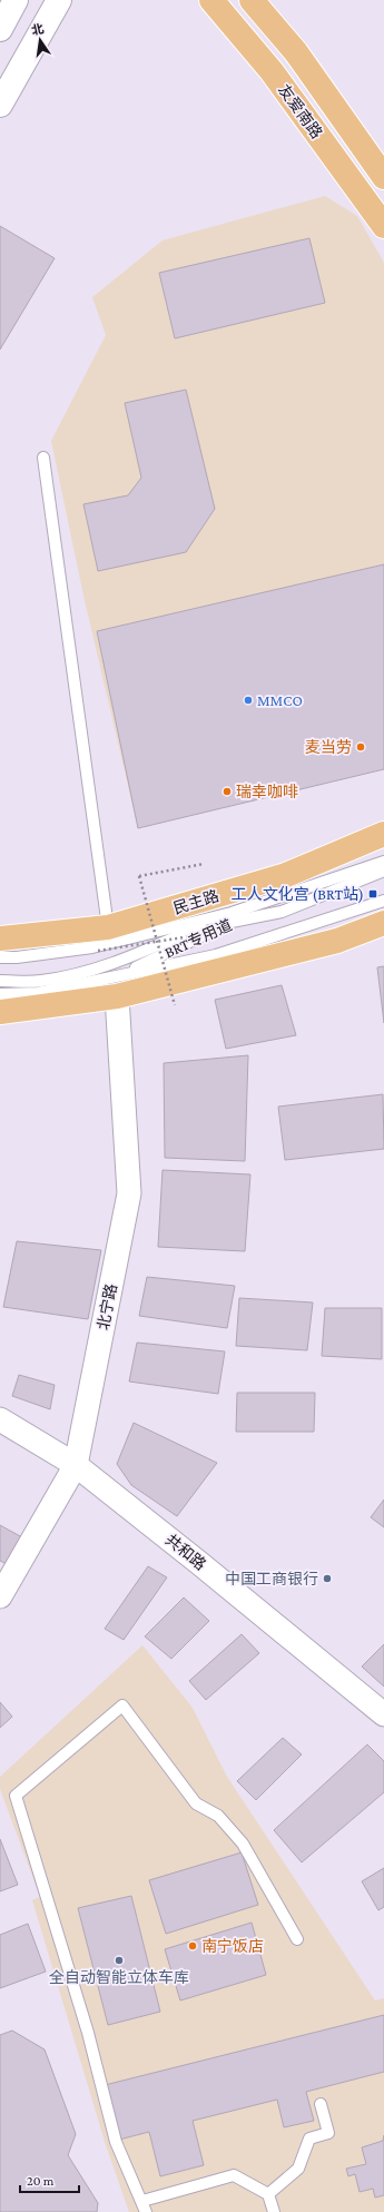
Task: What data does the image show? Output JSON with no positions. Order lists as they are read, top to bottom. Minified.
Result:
{"streets":{"main road":["友爱南路","民主路"],"street":["北宁路","共和路"],"lane":["BRT专用道"]},"crossings":[["BRT专用道","北宁路"],["北宁路","共和路"]],"places":{"other":["MMCO","麦当劳","瑞幸咖啡","中国工商银行","南宁饭店","全自动智能立体车库"],"transit":["工人文化宫 (BRT站)"]},"scale_bar":"20 m","north":"top"}
